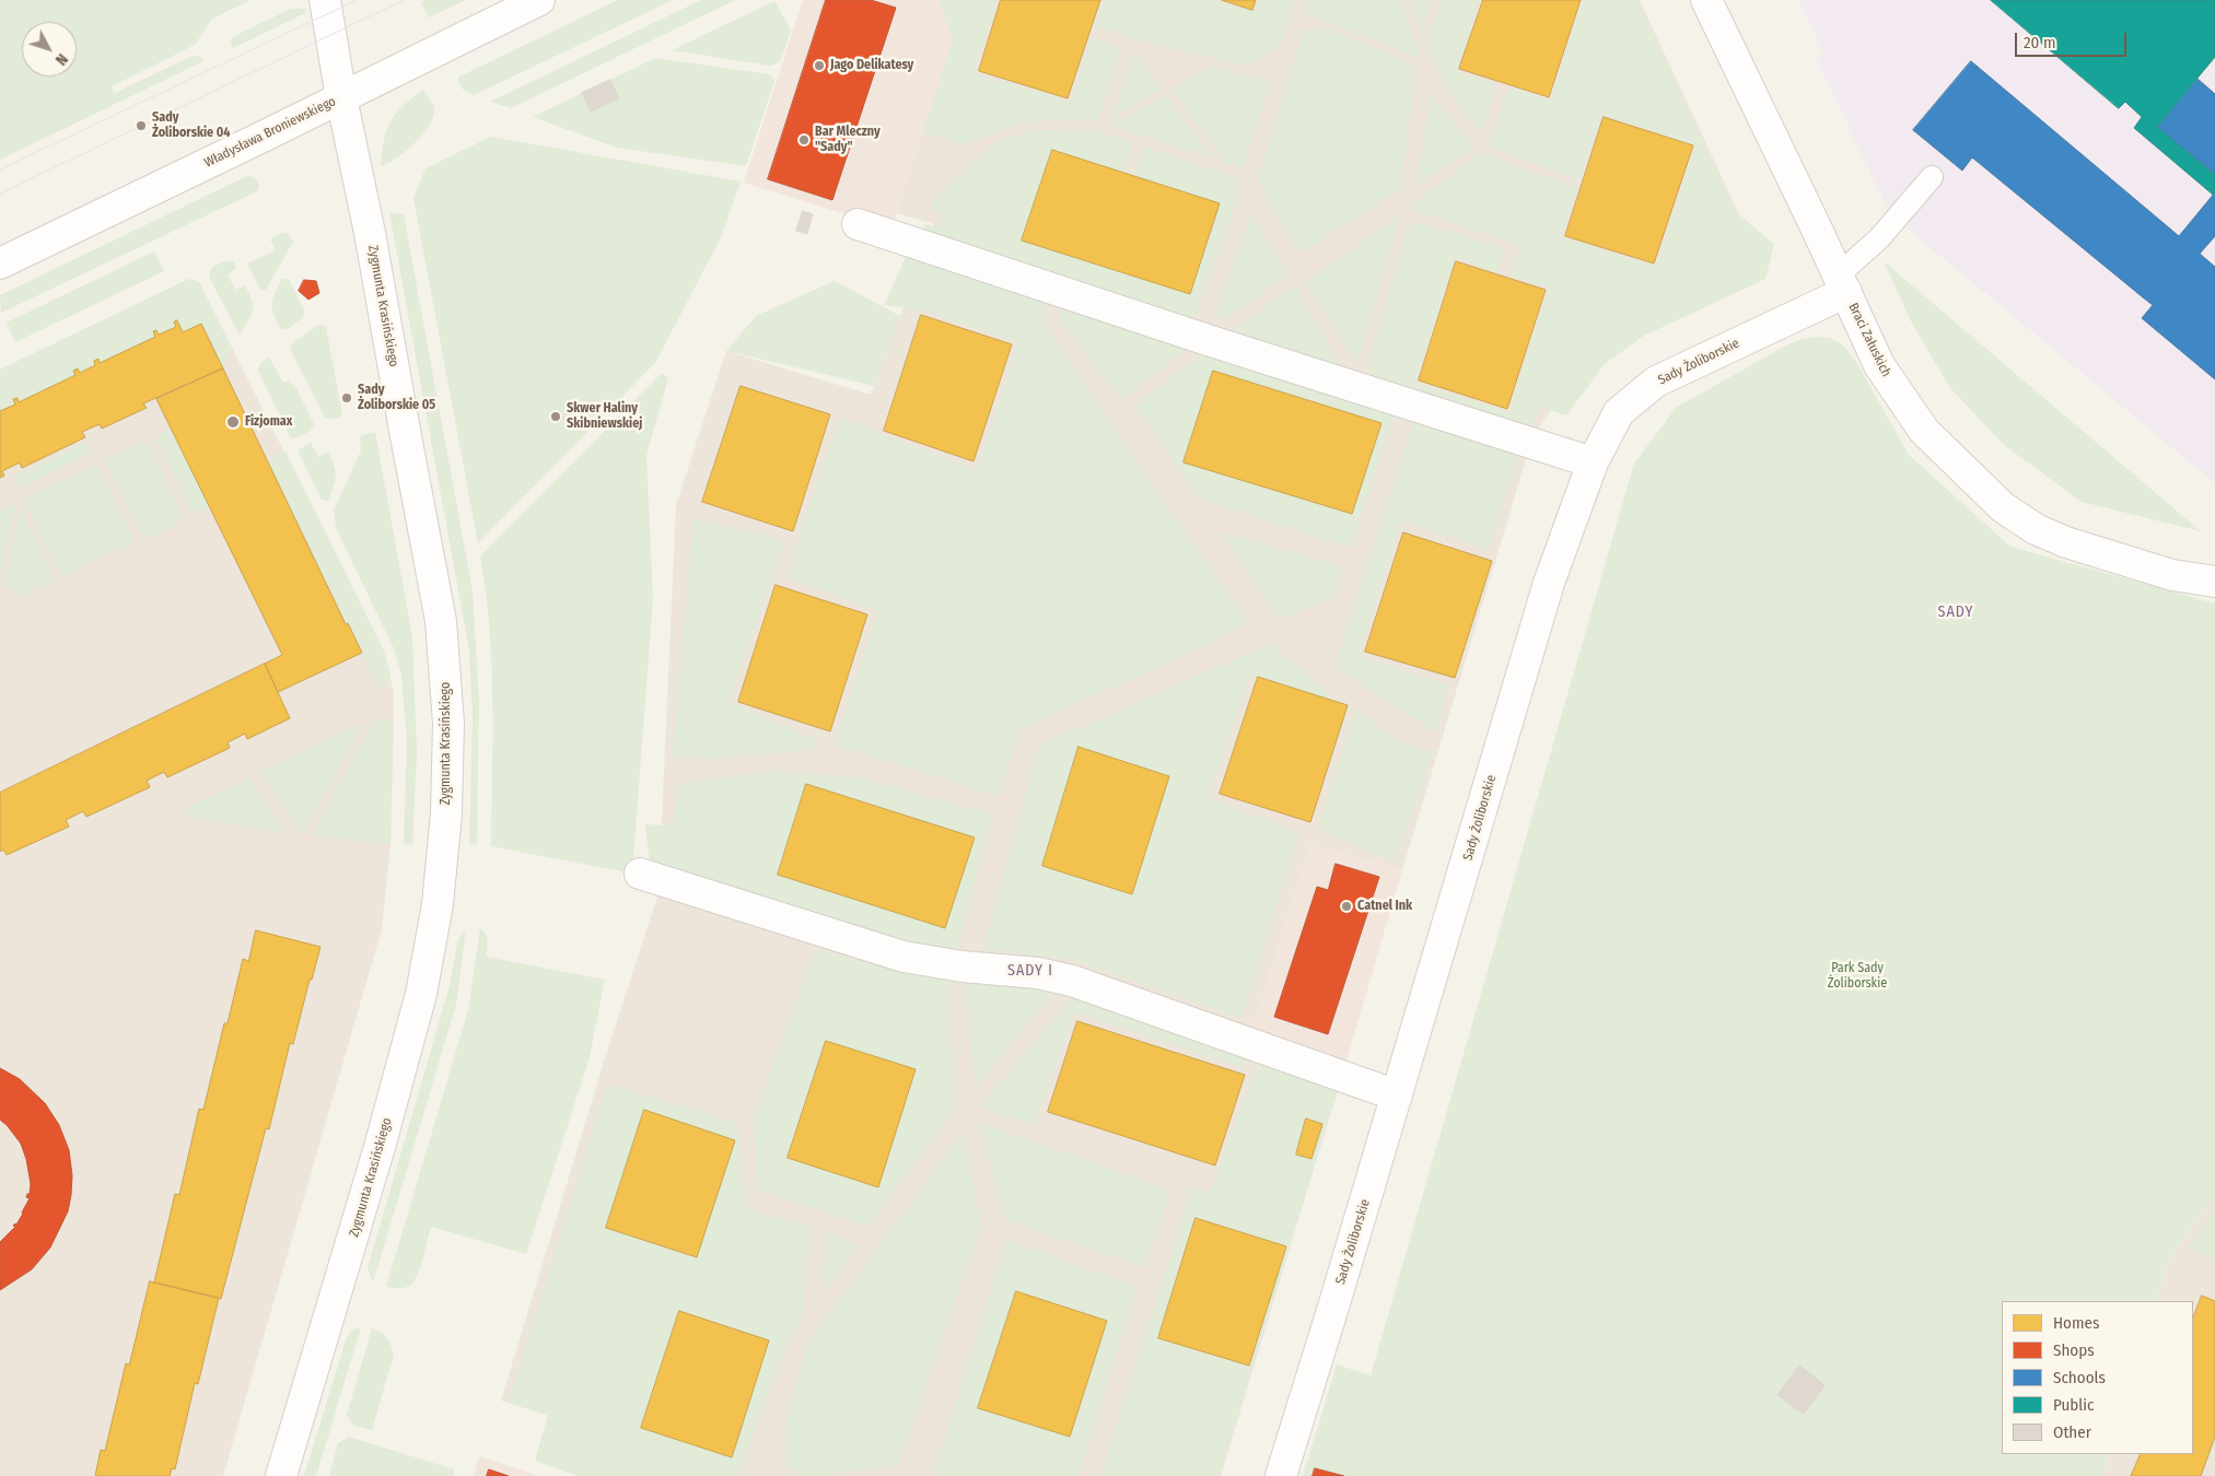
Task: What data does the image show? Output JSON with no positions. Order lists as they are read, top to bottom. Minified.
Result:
{"streets":{"street":["Władysława Broniewskiego","Zygmunta Krasińskiego","Braci Załuskich","Sady Żoliborskie"]},"crossings":[["Władysława Broniewskiego","Zygmunta Krasińskiego"],["Braci Załuskich","Sady Żoliborskie"]],"districts":["SADY","SADY I"],"parks":["Park Sady Żoliborskie"],"places":["Jago Delikatesy","Sady Żoliborskie 04","Bar Mleczny \"Sady\"","Sady Żoliborskie 05","Skwer Haliny Skibniewskiej","Fizjomax","Catnel Ink"],"legend":["Homes","Shops","Schools","Public","Other"],"scale_bar":"20 m","north":"bottom right"}
